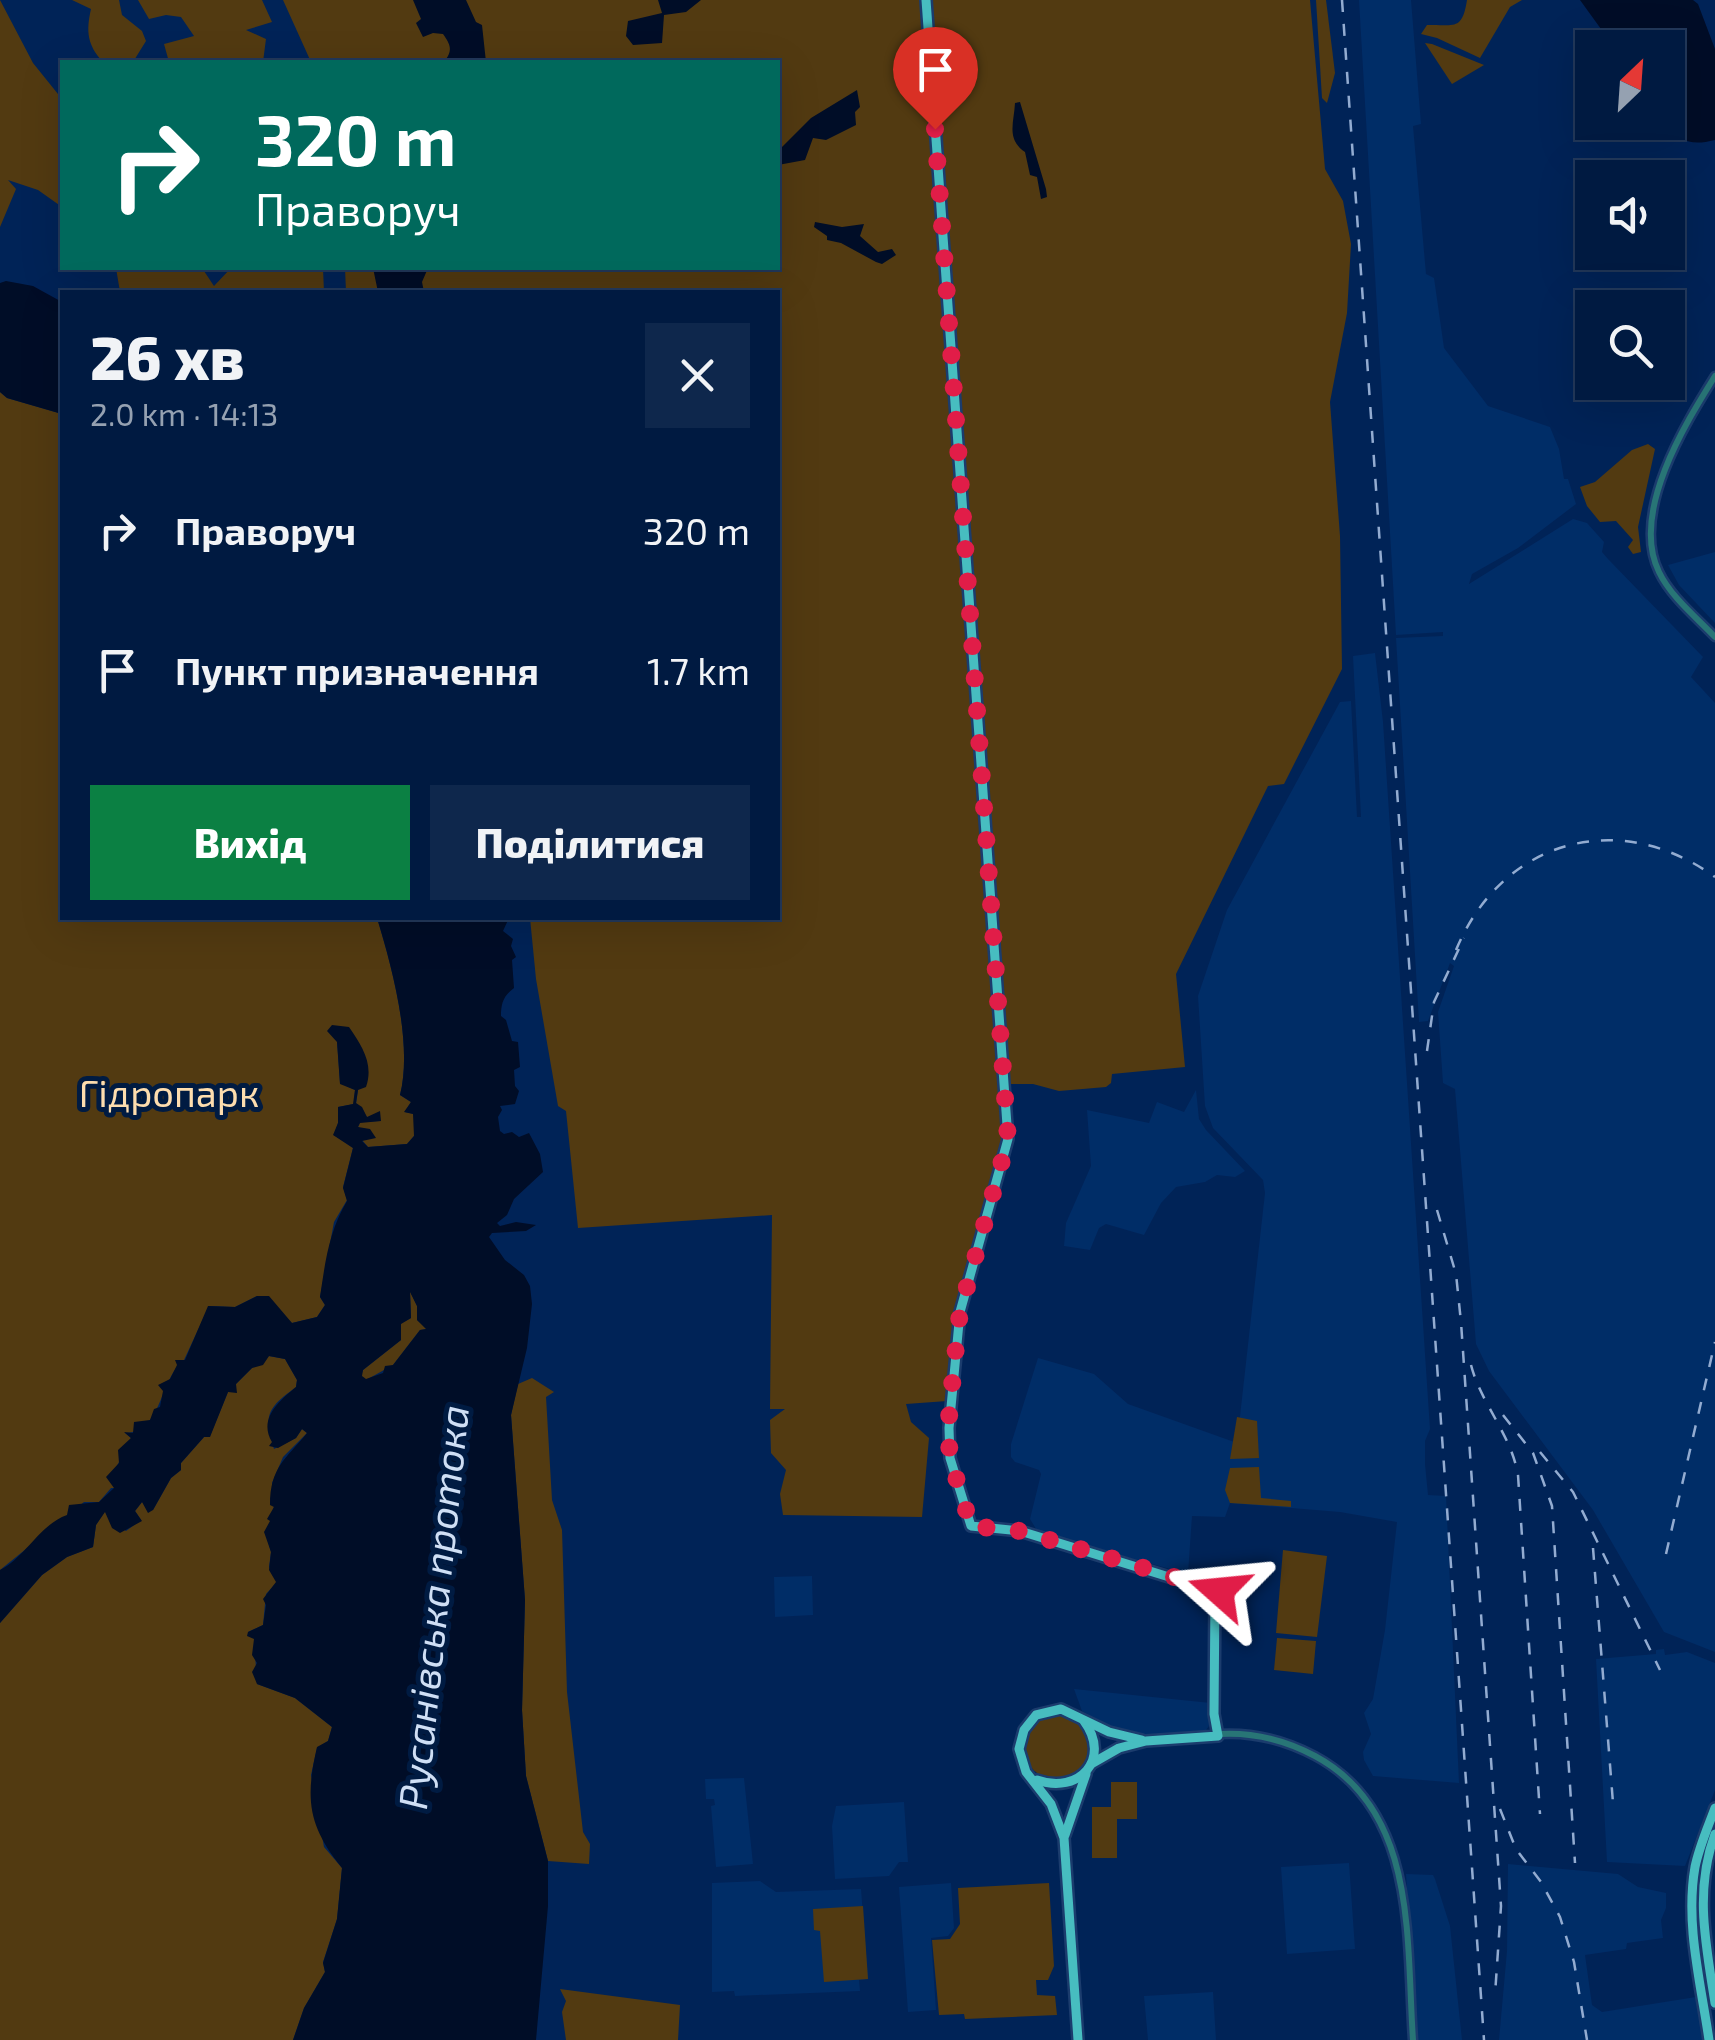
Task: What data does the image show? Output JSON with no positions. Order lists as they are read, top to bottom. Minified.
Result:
{"water":["Русанівська протока"],"parks":["Гідропарк"],"north":"top right","page":{"turn":["320 m","Праворуч"],"heading":["26 хв","2.0 km · 14:13"],"list":[{"name":"Праворуч","value":"320 m"},{"name":"Пункт призначення","value":"1.7 km"}],"buttons":["Вихід","Поділитися"]}}
